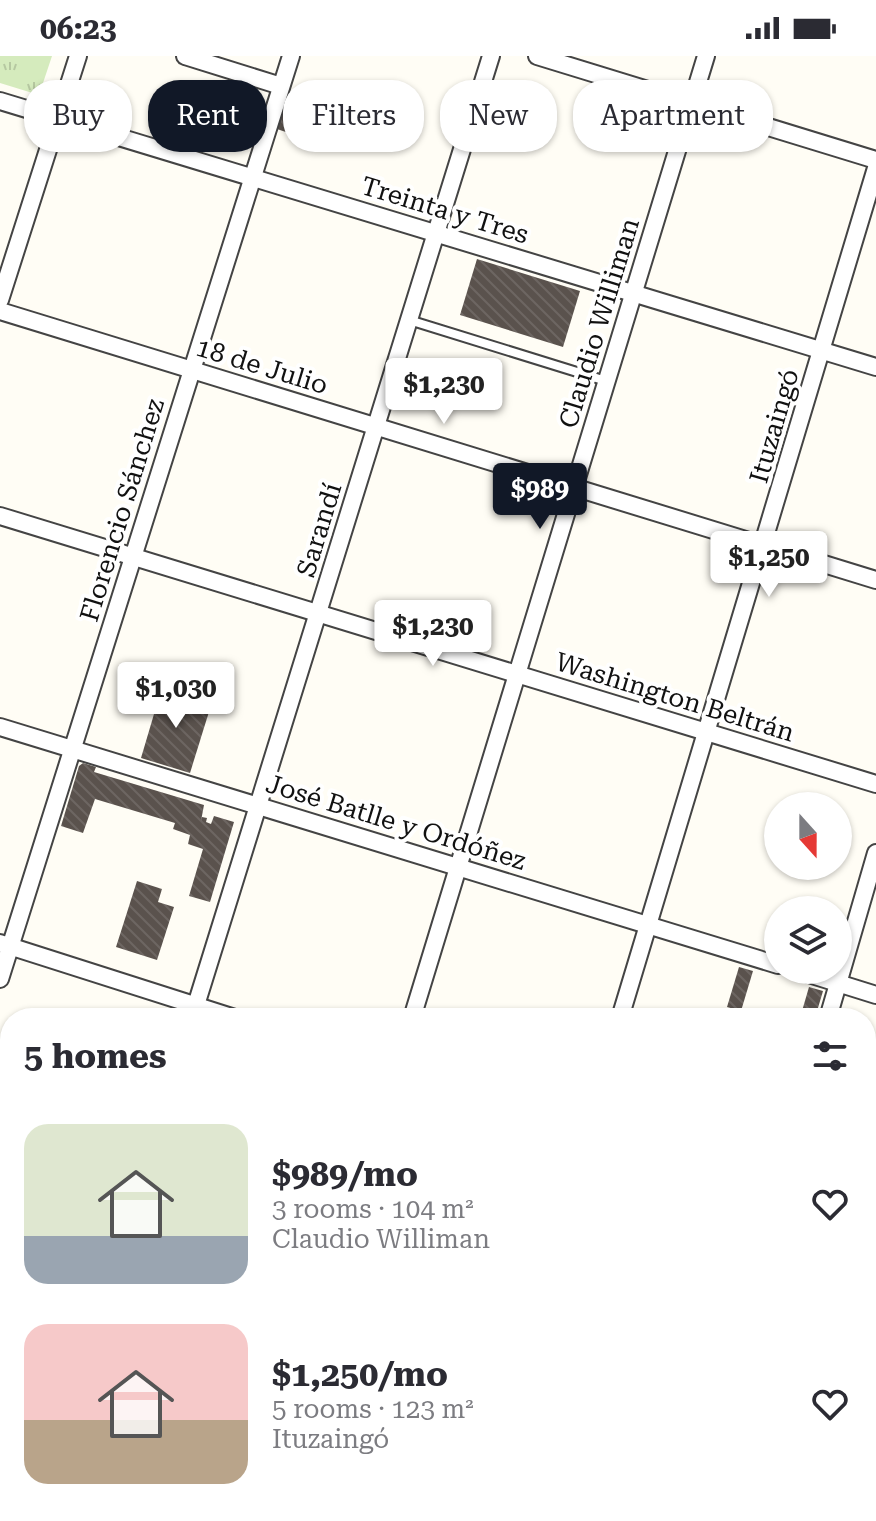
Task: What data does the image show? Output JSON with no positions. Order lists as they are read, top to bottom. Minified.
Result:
{"streets":{"street":["Treinta y Tres","Claudio Williman","18 de Julio","Ituzaingó","Florencio Sánchez","Sarandí","Washington Beltrán","José Batlle y Ordóñez"]},"crossings":[["Treinta y Tres","Claudio Williman"],["Treinta y Tres","Ituzaingó"],["Treinta y Tres","Florencio Sánchez"],["Treinta y Tres","Sarandí"],["Claudio Williman","18 de Julio"],["Claudio Williman","Washington Beltrán"],["Claudio Williman","José Batlle y Ordóñez"],["18 de Julio","Ituzaingó"],["18 de Julio","Florencio Sánchez"],["18 de Julio","Sarandí"],["Ituzaingó","Washington Beltrán"],["Ituzaingó","José Batlle y Ordóñez"],["Florencio Sánchez","Washington Beltrán"],["Florencio Sánchez","José Batlle y Ordóñez"],["Sarandí","Washington Beltrán"],["Sarandí","José Batlle y Ordóñez"]],"north":"bottom","page":{"status":"06:23","chip":["Buy","Rent","Filters","New","Apartment"],"price":["$1,230","$989","$1,250","$1,230","$1,030"],"heading":"5 homes","list":[{"name":"$989/mo","note":"3 rooms · 104 m² · Claudio Williman"},{"name":"$1,250/mo","note":"5 rooms · 123 m² · Ituzaingó"}]}}
